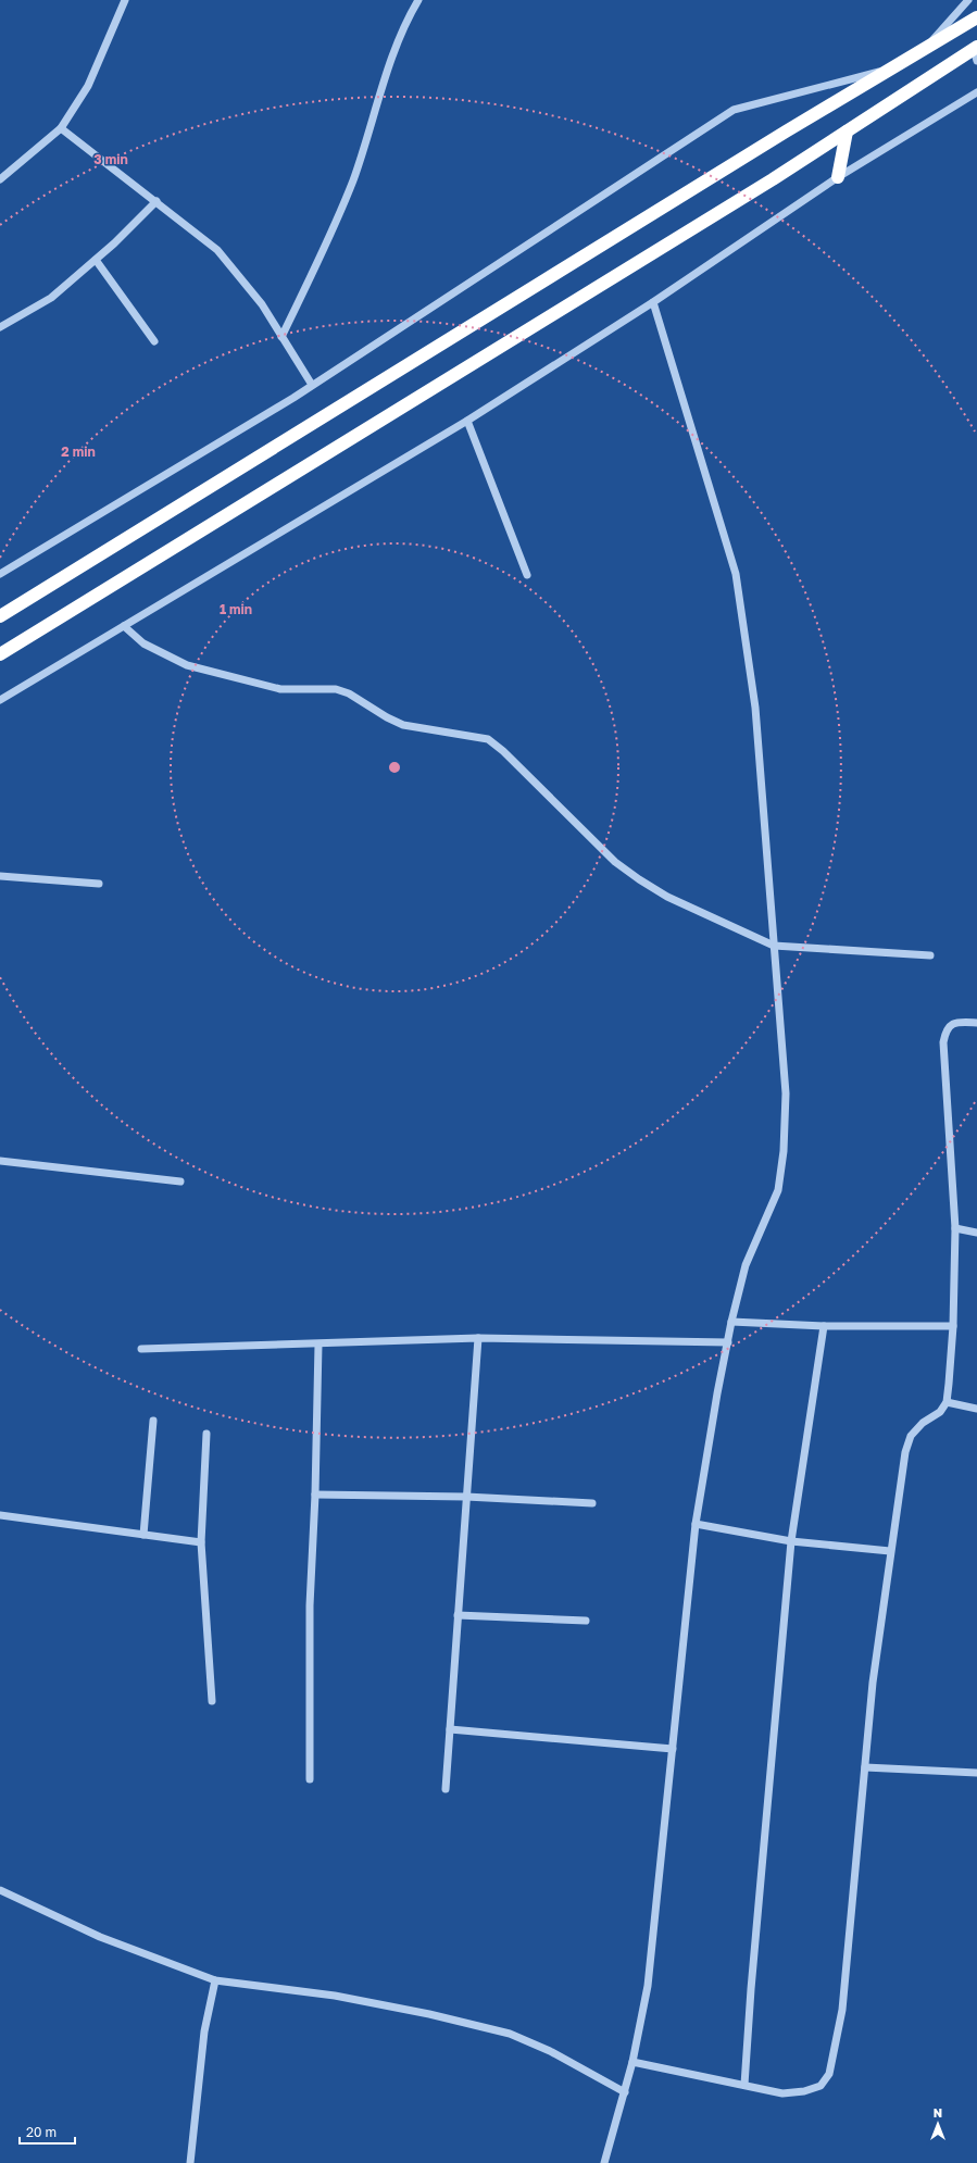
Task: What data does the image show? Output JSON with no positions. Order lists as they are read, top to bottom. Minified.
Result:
{"scale_bar":"20 m","north":"top","rings":["3 min","2 min","1 min"]}
